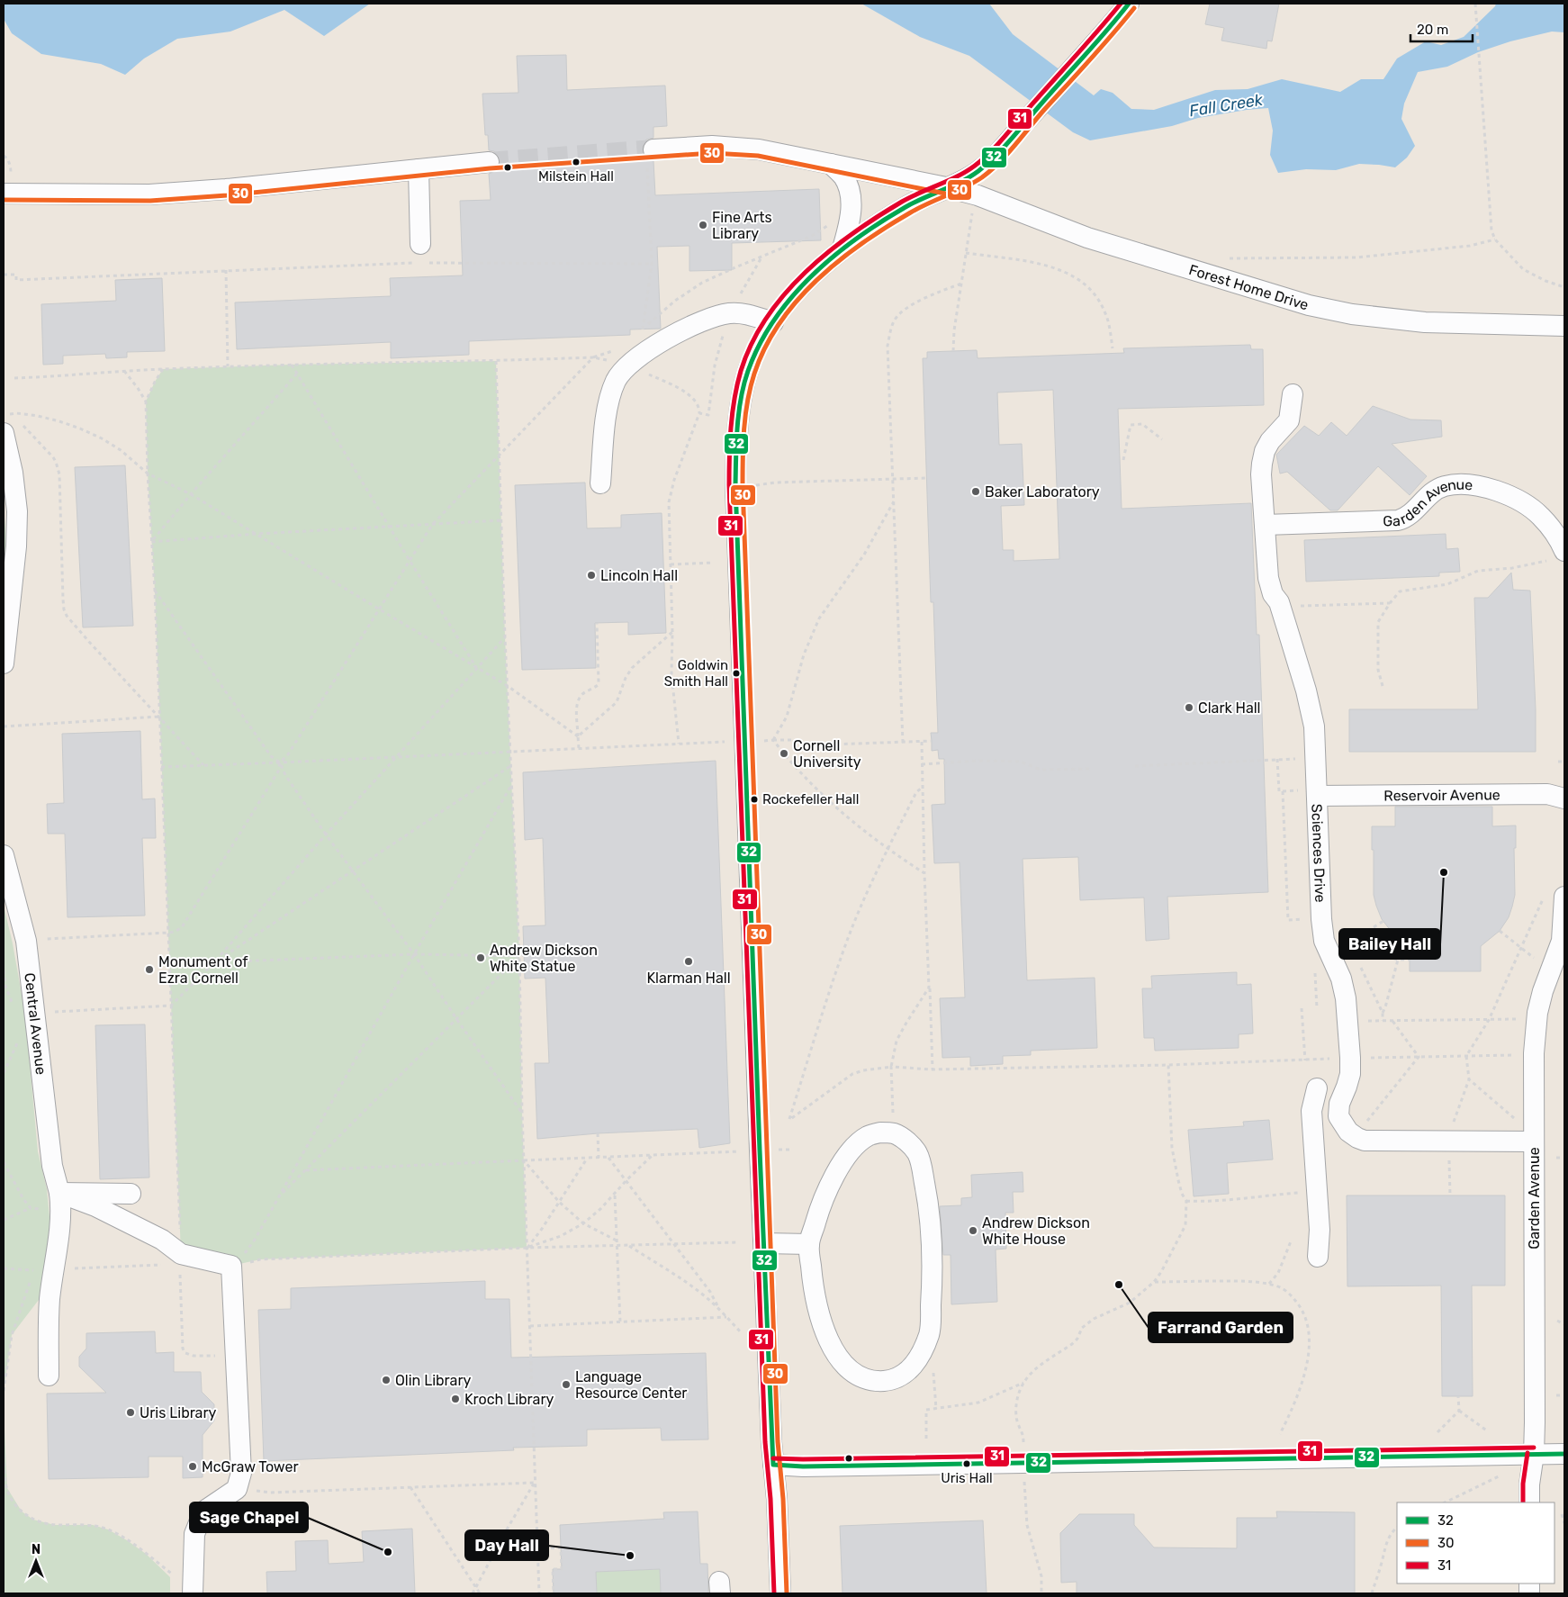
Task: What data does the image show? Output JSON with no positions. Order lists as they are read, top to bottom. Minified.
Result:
{"streets":{"street":["Forest Home Drive","Garden Avenue","Reservoir Avenue","Sciences Drive","Central Avenue"]},"crossings":[["Garden Avenue","Sciences Drive"],["Reservoir Avenue","Sciences Drive"]],"water":["Fall Creek"],"places":["Milstein Hall","Fine Arts Library","Baker Laboratory","Lincoln Hall","Goldwin Smith Hall","Clark Hall","Cornell University","Rockefeller Hall","Bailey Hall","Andrew Dickson White Statue","Klarman Hall","Monument of Ezra Cornell","Andrew Dickson White House","Farrand Garden","Olin Library","Language Resource Center","Kroch Library","Uris Library","Uris Hall","McGraw Tower","Sage Chapel","Day Hall"],"lines":["transit line 32","transit line 31","transit line 30"],"legend":["32","30","31"],"scale_bar":"20 m","north":"top"}
